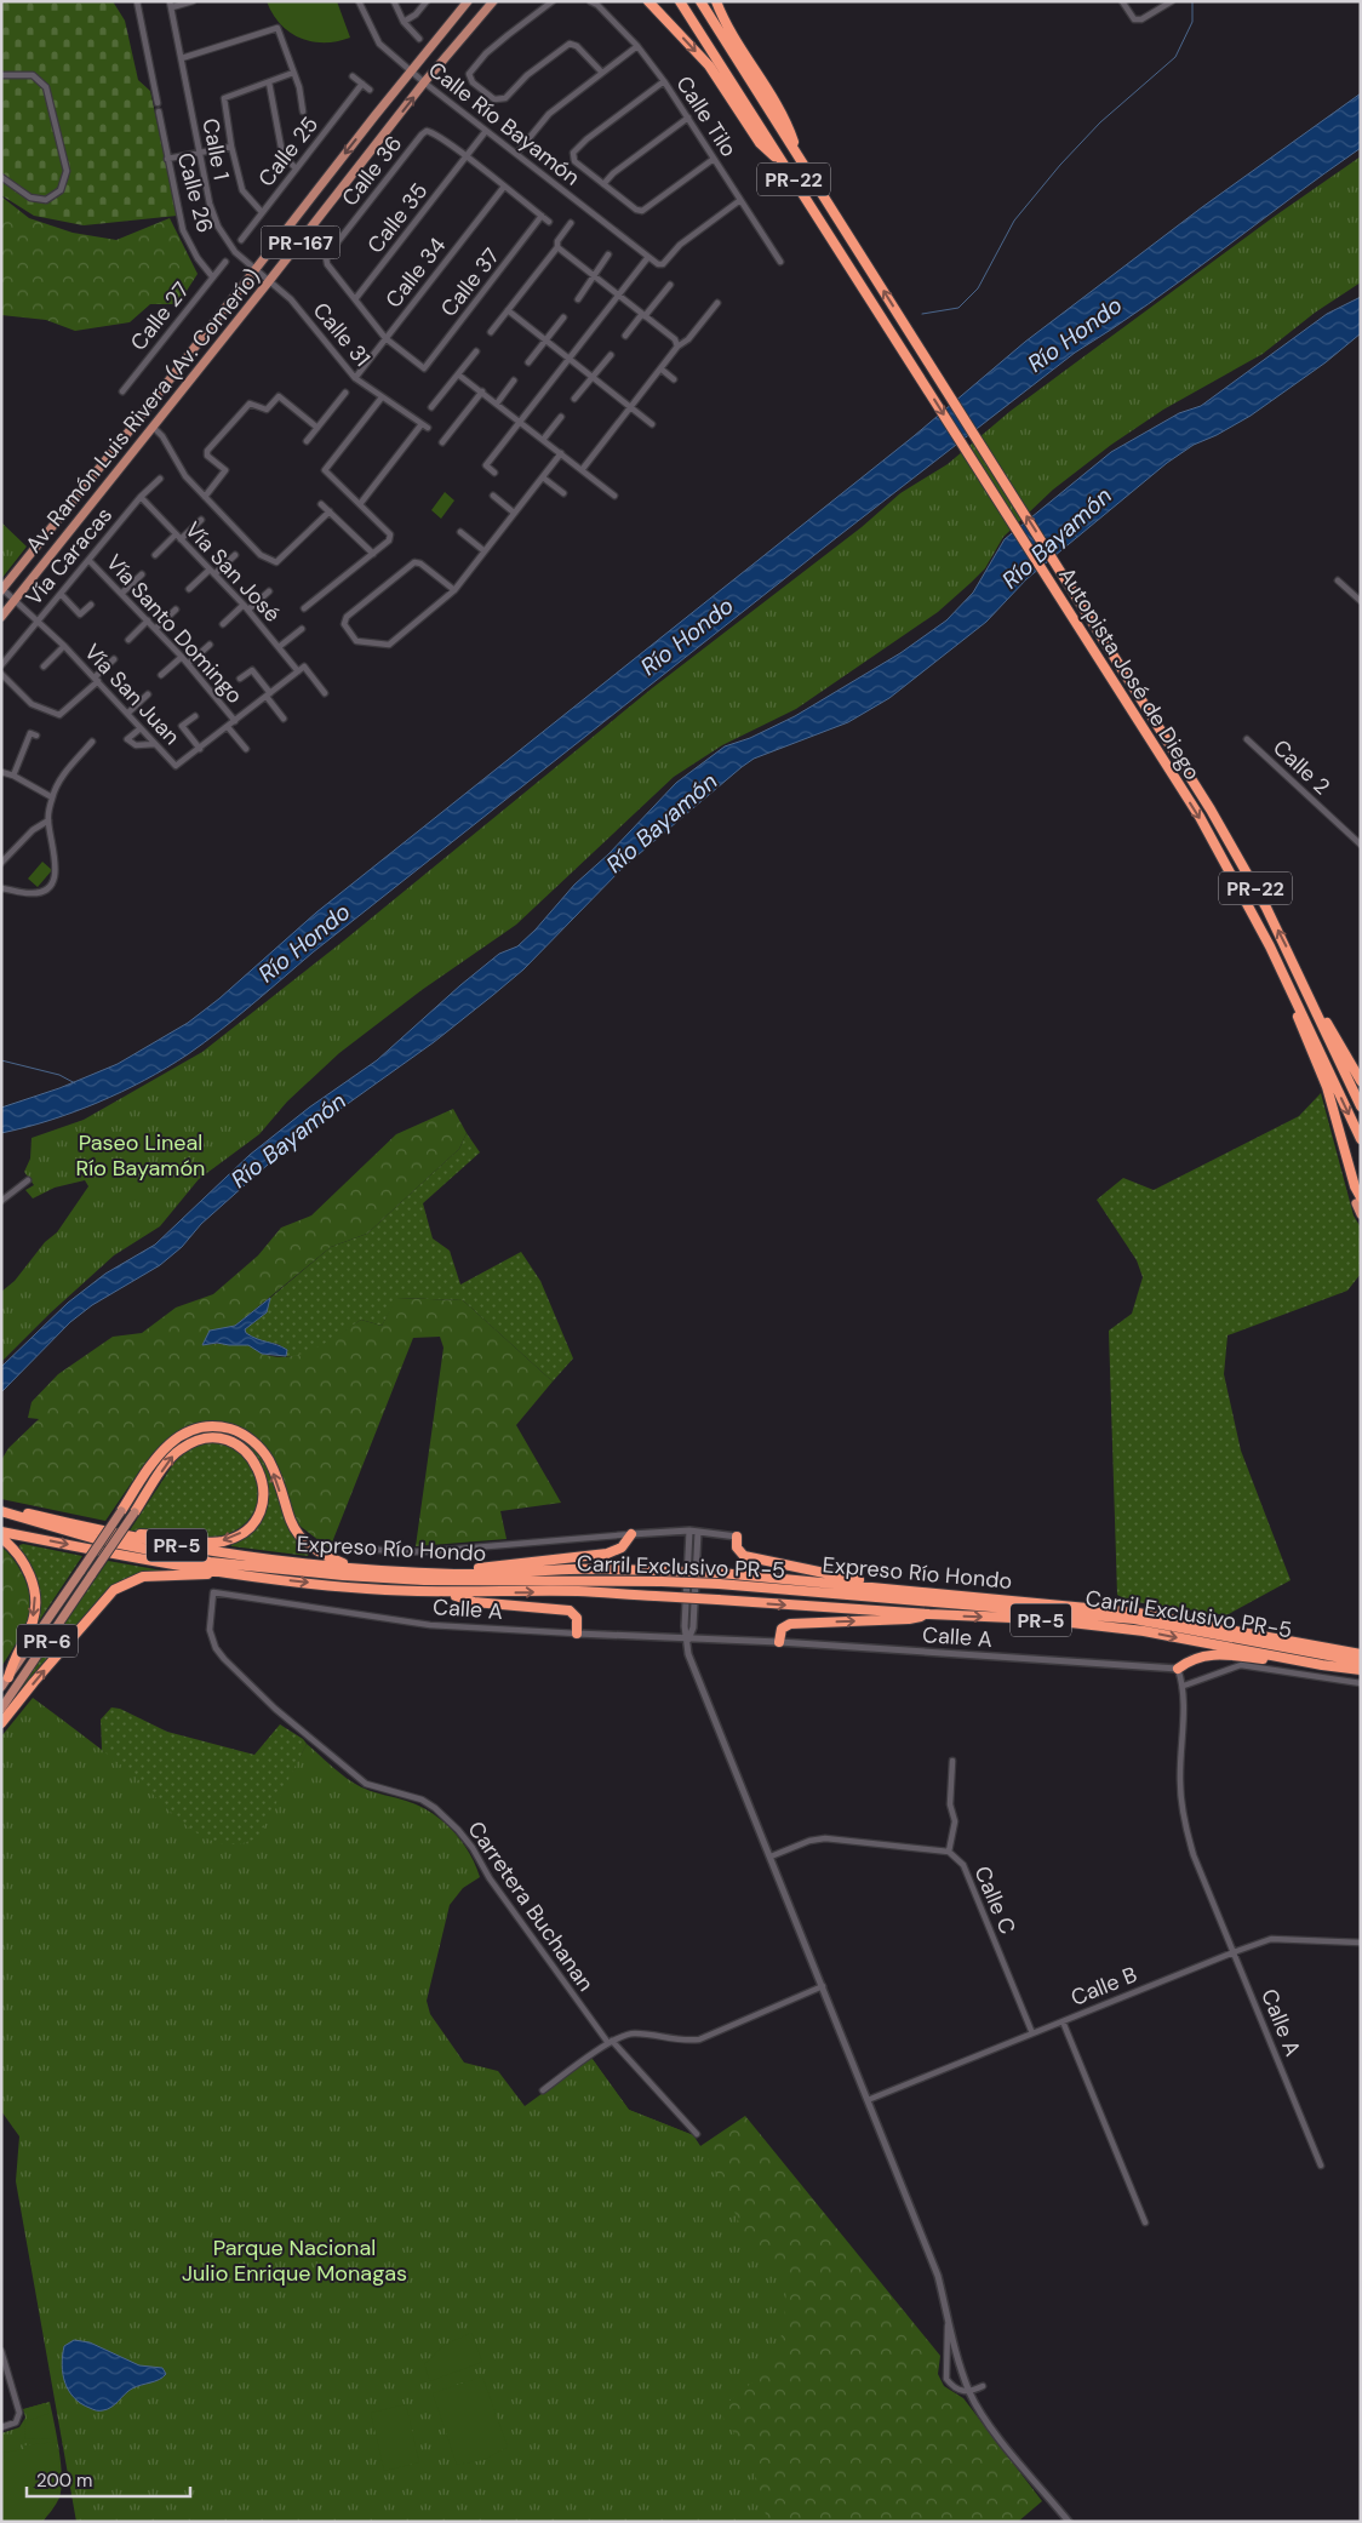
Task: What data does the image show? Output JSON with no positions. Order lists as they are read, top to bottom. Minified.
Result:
{"streets":{"highway":["PR-22","Autopista José de Diego","PR-5","Expreso Río Hondo","Carril Exclusivo PR-5"],"main road":["PR-167","Av. Ramón Luis Rivera (Av. Comerío)","PR-6"],"street":["Calle Tilo","Calle Río Bayamón","Calle 1","Calle 25","Calle 36","Calle 26","Calle 35","Calle 34","Calle 37","Calle 27","Calle 31","Vía Caracas","Vía San José","Vía Santo Domingo","Vía San Juan","Calle 2","Calle A","Calle C","Carretera Buchanan","Calle B"]},"crossings":[["Calle Río Bayamón","Calle 35"],["Calle Río Bayamón","Av. Ramón Luis Rivera (Av. Comerío)"],["Calle 1","Calle 31"],["Calle 1","Av. Ramón Luis Rivera (Av. Comerío)"],["Calle 36","Calle 35"],["Calle 36","Calle 34"],["Calle 36","Calle 37"],["Calle 26","Calle 27"],["Calle 34","Calle 31"],["Calle 31","Av. Ramón Luis Rivera (Av. Comerío)"],["Av. Ramón Luis Rivera (Av. Comerío)","Vía San Juan"],["Vía Caracas","Vía San José"],["Vía Caracas","Vía Santo Domingo"],["Vía Caracas","Vía San Juan"],["Vía San José","Vía San Juan"],["Vía Santo Domingo","Vía San Juan"],["Expreso Río Hondo","Carril Exclusivo PR-5"],["Calle A","Carretera Buchanan"],["Calle A","Calle B"],["Calle C","Calle B"]],"water":["Río Hondo","Río Bayamón"],"parks":["Paseo Lineal Río Bayamón","Parque Nacional Julio Enrique Monagas"],"scale_bar":"200 m"}
